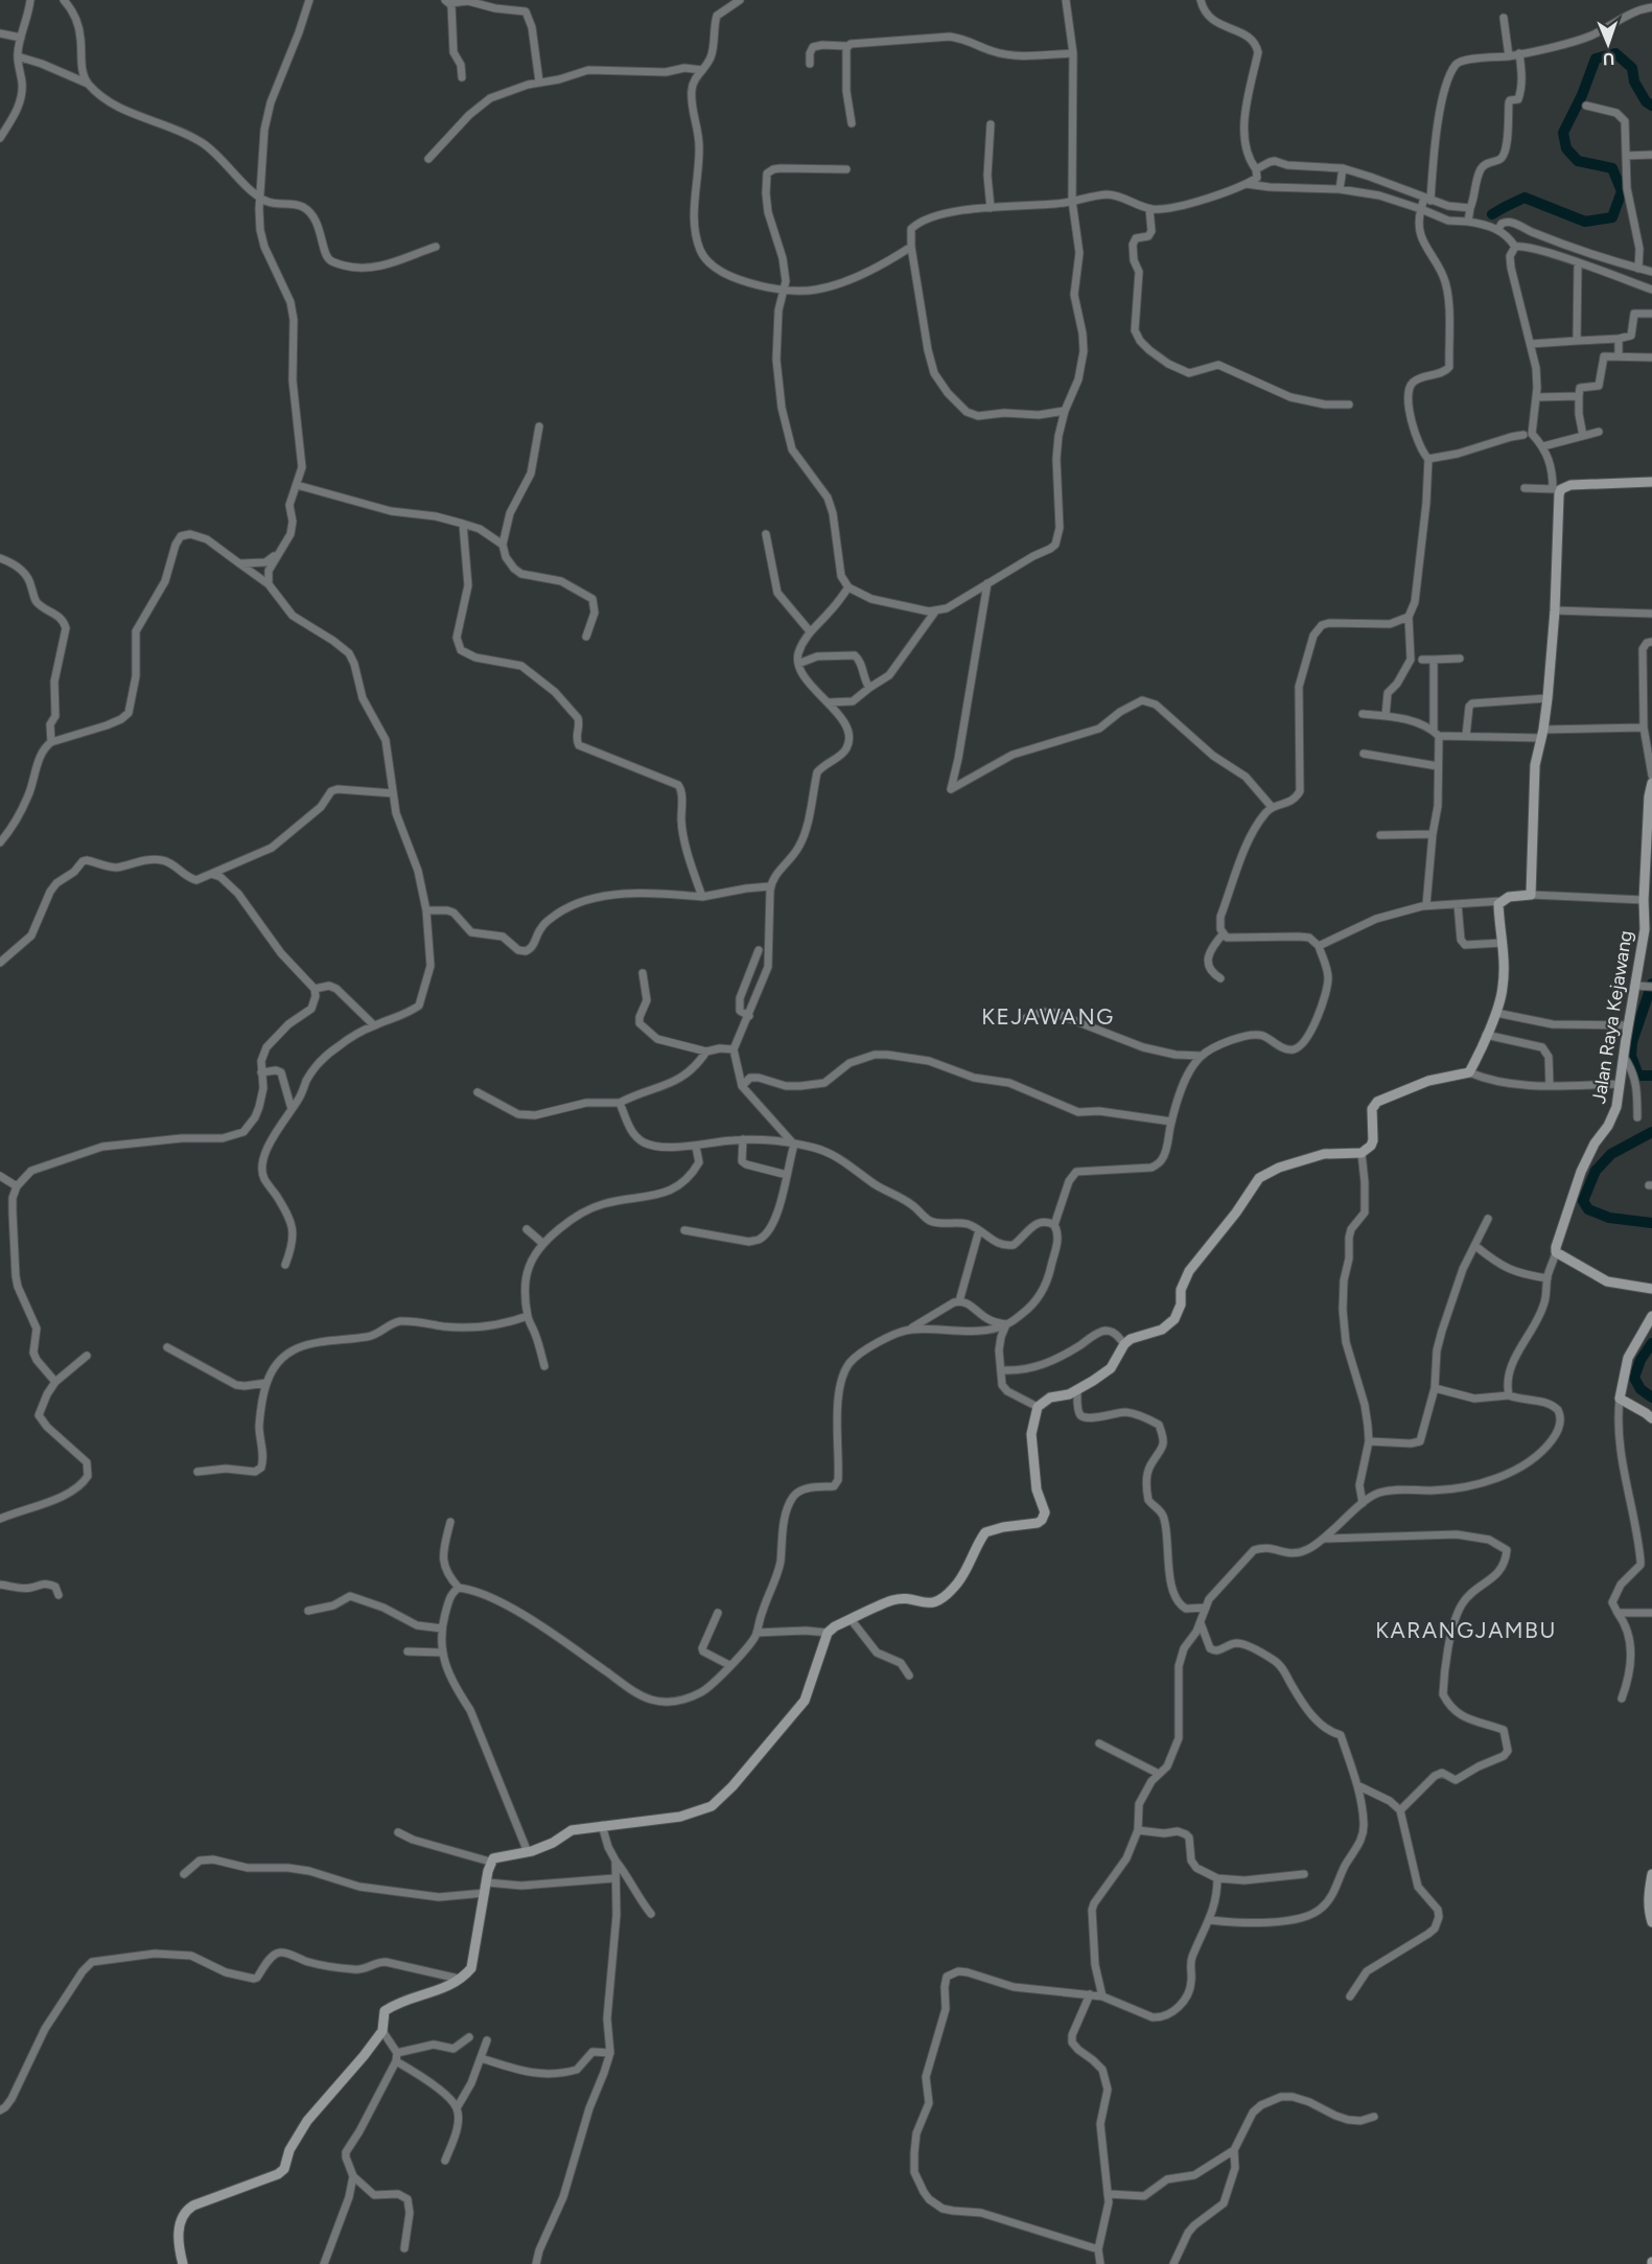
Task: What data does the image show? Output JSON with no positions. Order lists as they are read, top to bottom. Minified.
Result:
{"streets":{"street":["Jalan Raya Kejawang"]},"districts":["KEJAWANG","KARANGJAMBU"],"north":"bottom"}
